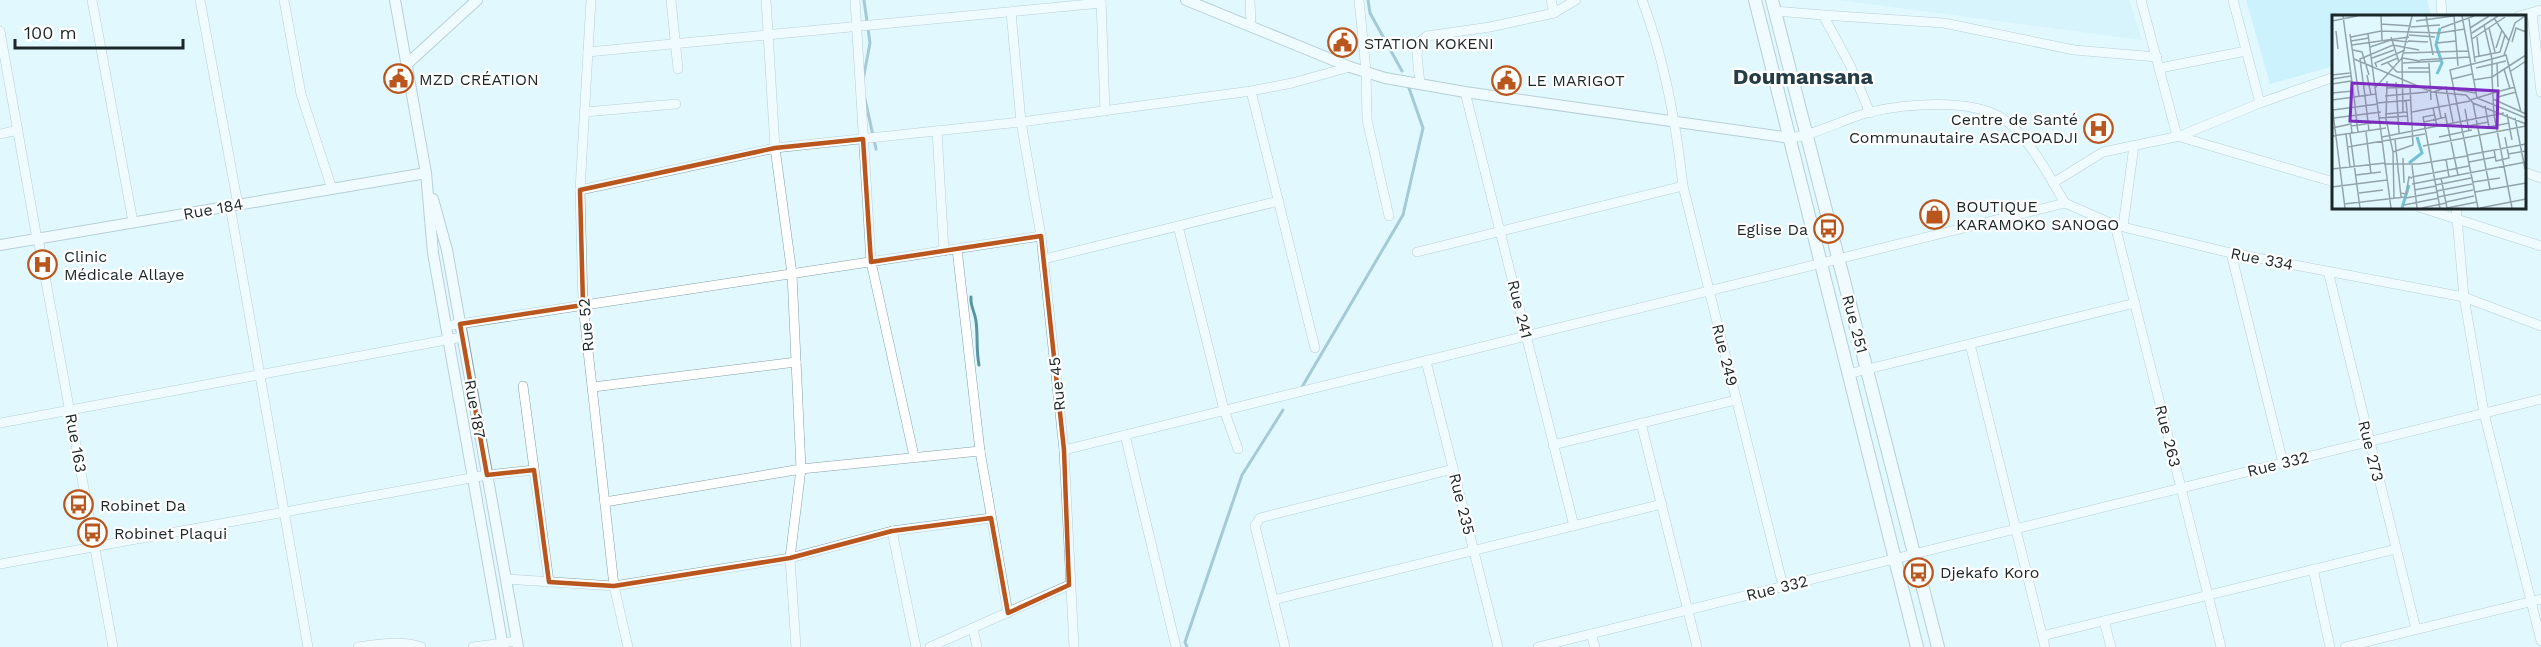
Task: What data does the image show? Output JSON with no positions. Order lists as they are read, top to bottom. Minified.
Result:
{"streets":{"main road":["Rue 251"],"street":["Rue 184","Rue 334","Rue 241","Rue 52","Rue 249","Rue 45","Rue 187","Rue 263","Rue 163","Rue 273","Rue 332","Rue 235"]},"crossings":[["Rue 184","Rue 187"],["Rue 184","Rue 163"],["Rue 334","Rue 263"],["Rue 334","Rue 273"],["Rue 251","Rue 332"],["Rue 249","Rue 332"],["Rue 263","Rue 332"],["Rue 273","Rue 332"]],"districts":["Doumansana"],"places":{"public building":["STATION KOKENI","MZD CRÉATION","LE MARIGOT"],"hospital":["Centre de Santé Communautaire ASACPOADJI","Clinic Médicale Allaye"],"shop":["BOUTIQUE KARAMOKO SANOGO"],"bus stop":["Eglise Da","Robinet Da","Robinet Plaqui","Djekafo Koro"]},"scale_bar":"100 m"}
